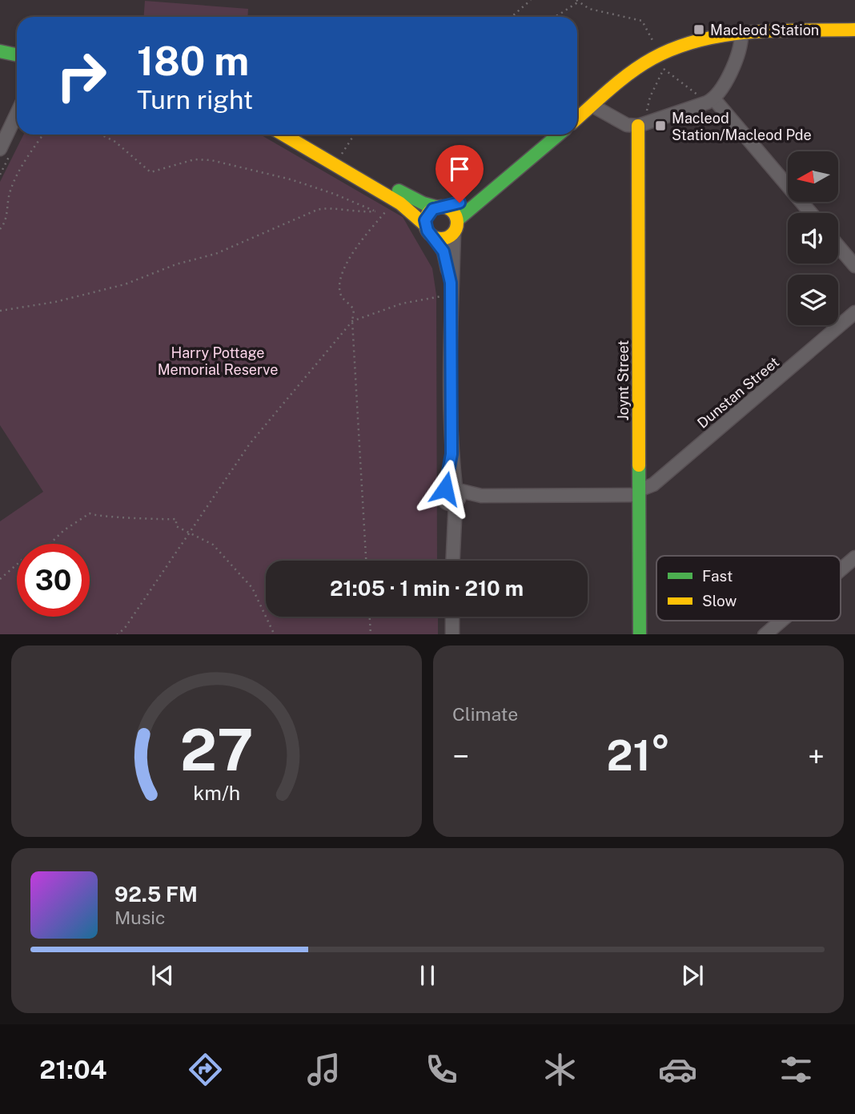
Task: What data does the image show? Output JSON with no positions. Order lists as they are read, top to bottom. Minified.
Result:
{"streets":{"street":["Joynt Street","Dunstan Street"]},"crossings":[["Joynt Street","Dunstan Street"]],"parks":["Harry Pottage Memorial Reserve"],"places":{"transit":["Macleod Station","Macleod Station/Macleod Pde"]},"legend":["Fast","Slow"],"north":"left","page":{"turn":["180 m","Turn right"],"limit":"30","trip":"21:05 · 1 min · 210 m","tile":"Climate","heat":["−","21°","+"],"song":["92.5 FM","Music"],"tabs":"21:04","gauge":["27","km/h"]}}
